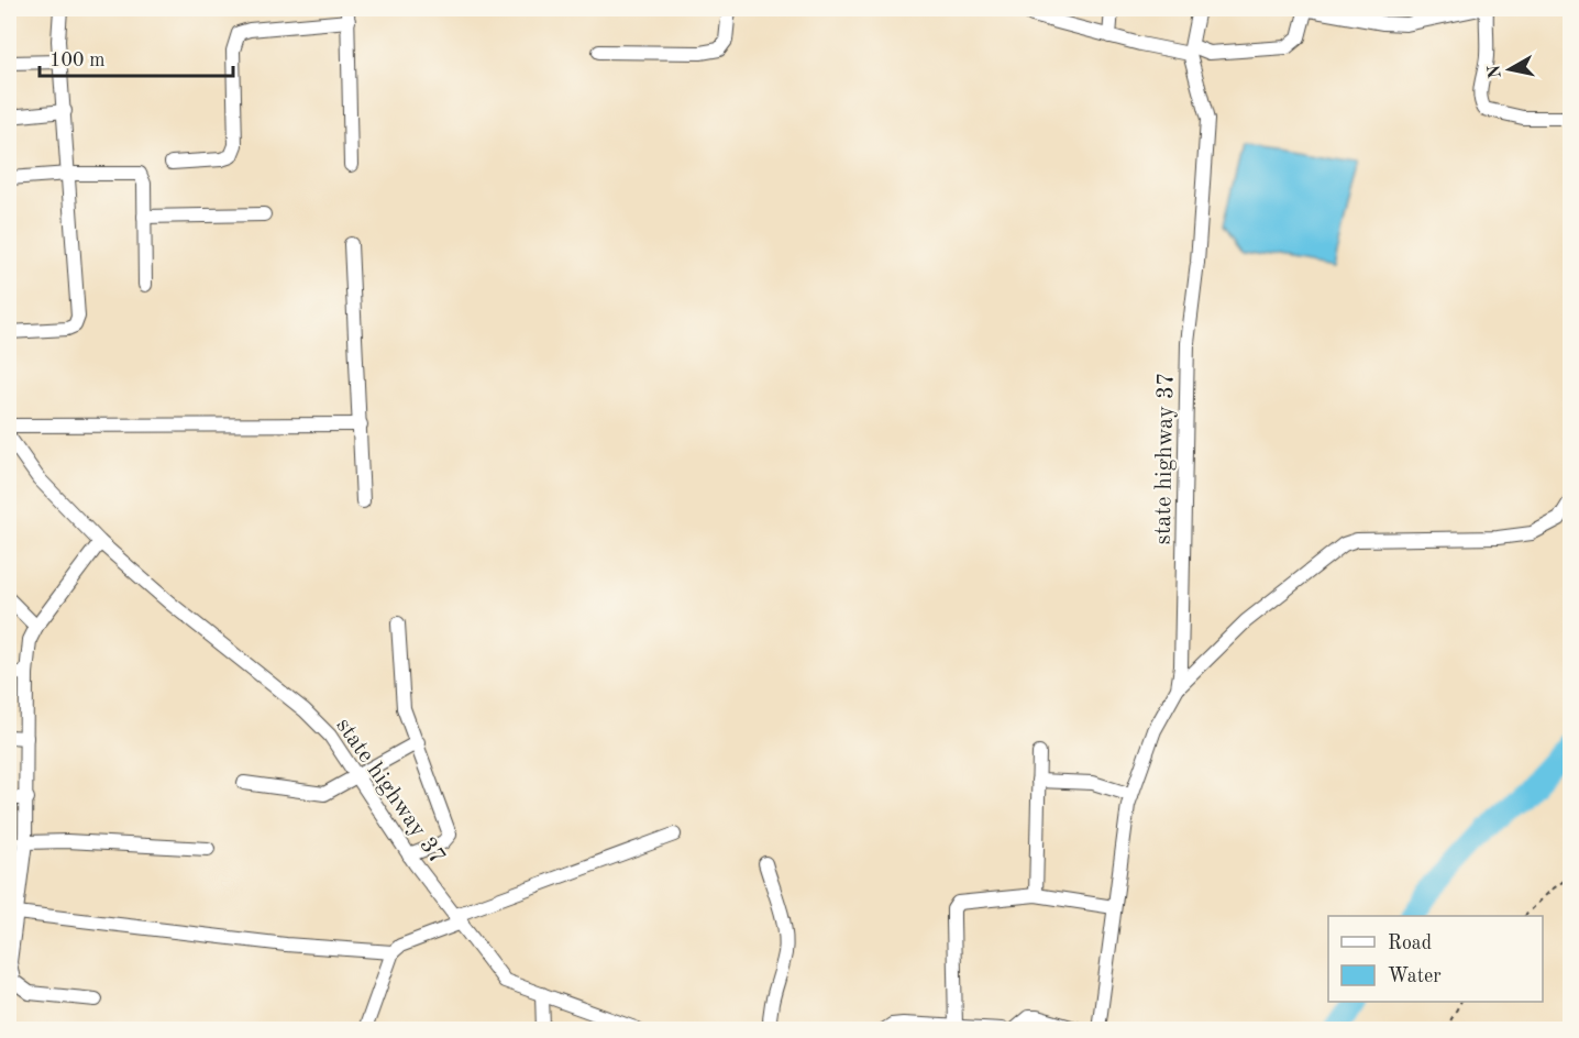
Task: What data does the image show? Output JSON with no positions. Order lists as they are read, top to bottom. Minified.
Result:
{"streets":{"street":["state highway 37"]},"legend":["Road","Water"],"scale_bar":"100 m","north":"left"}
